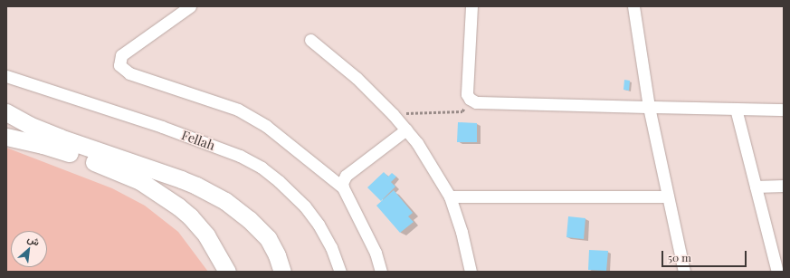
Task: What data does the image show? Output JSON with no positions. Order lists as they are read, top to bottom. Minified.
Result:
{"streets":{"street":["Fellah"]},"scale_bar":"50 m","north":"top right"}
